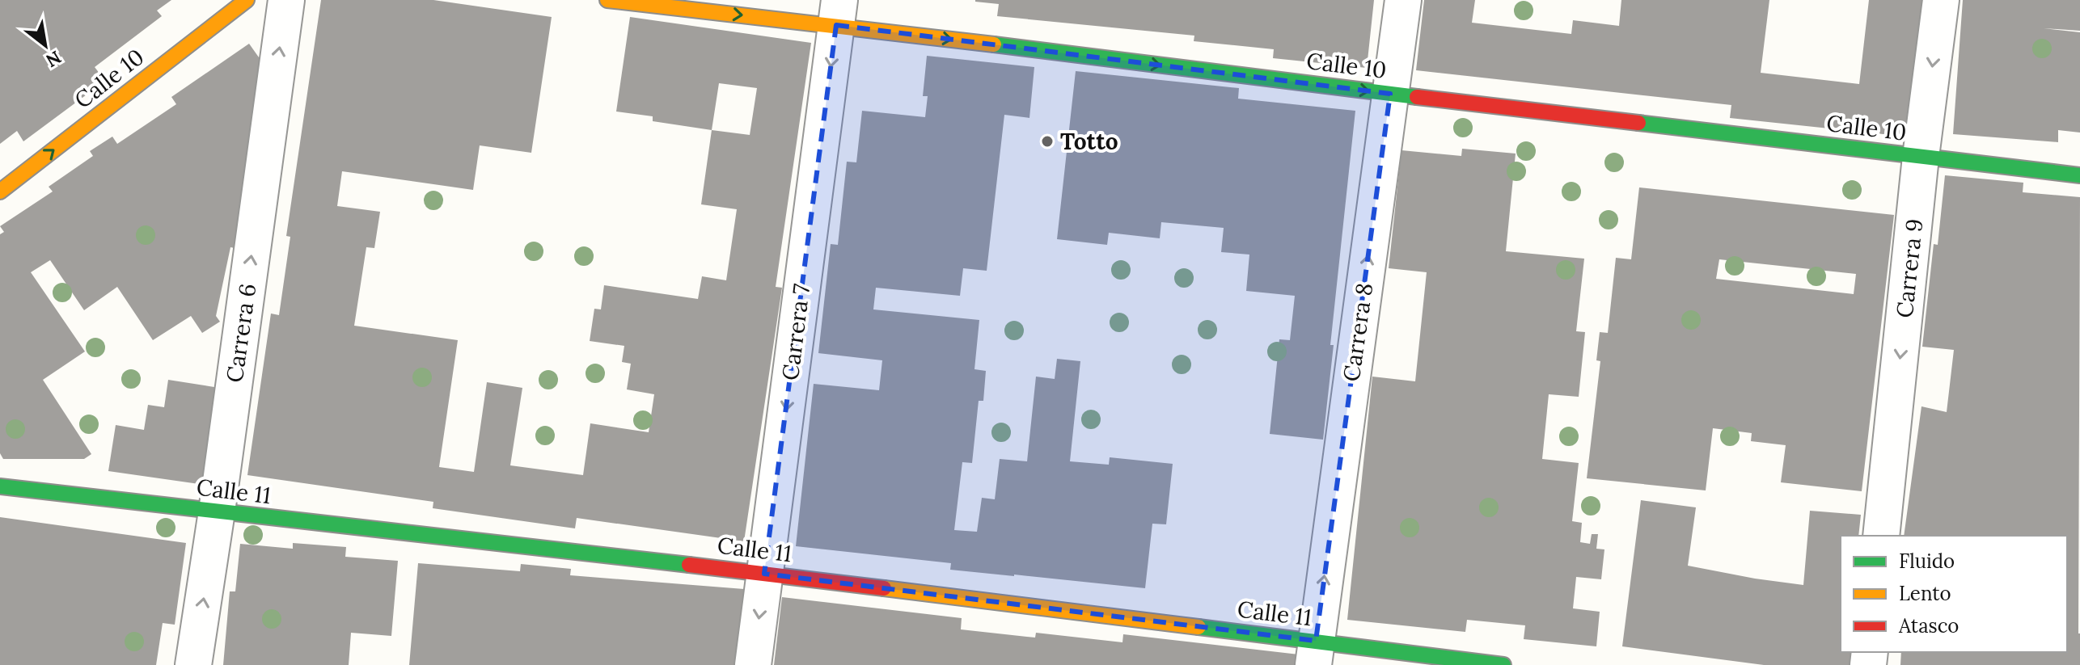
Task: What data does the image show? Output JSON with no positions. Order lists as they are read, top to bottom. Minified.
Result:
{"streets":{"main road":["Calle 10","Calle 11"],"street":["Carrera 9","Carrera 7","Carrera 8","Carrera 6"]},"crossings":[["Calle 10","Carrera 9"],["Calle 10","Carrera 7"],["Calle 10","Carrera 8"],["Carrera 7","Calle 11"],["Carrera 8","Calle 11"],["Carrera 6","Calle 11"]],"one_way":["Calle 10","Carrera 9","Carrera 7","Carrera 8","Carrera 6"],"places":["Totto"],"legend":["Fluido","Lento","Atasco"],"north":"bottom right"}
